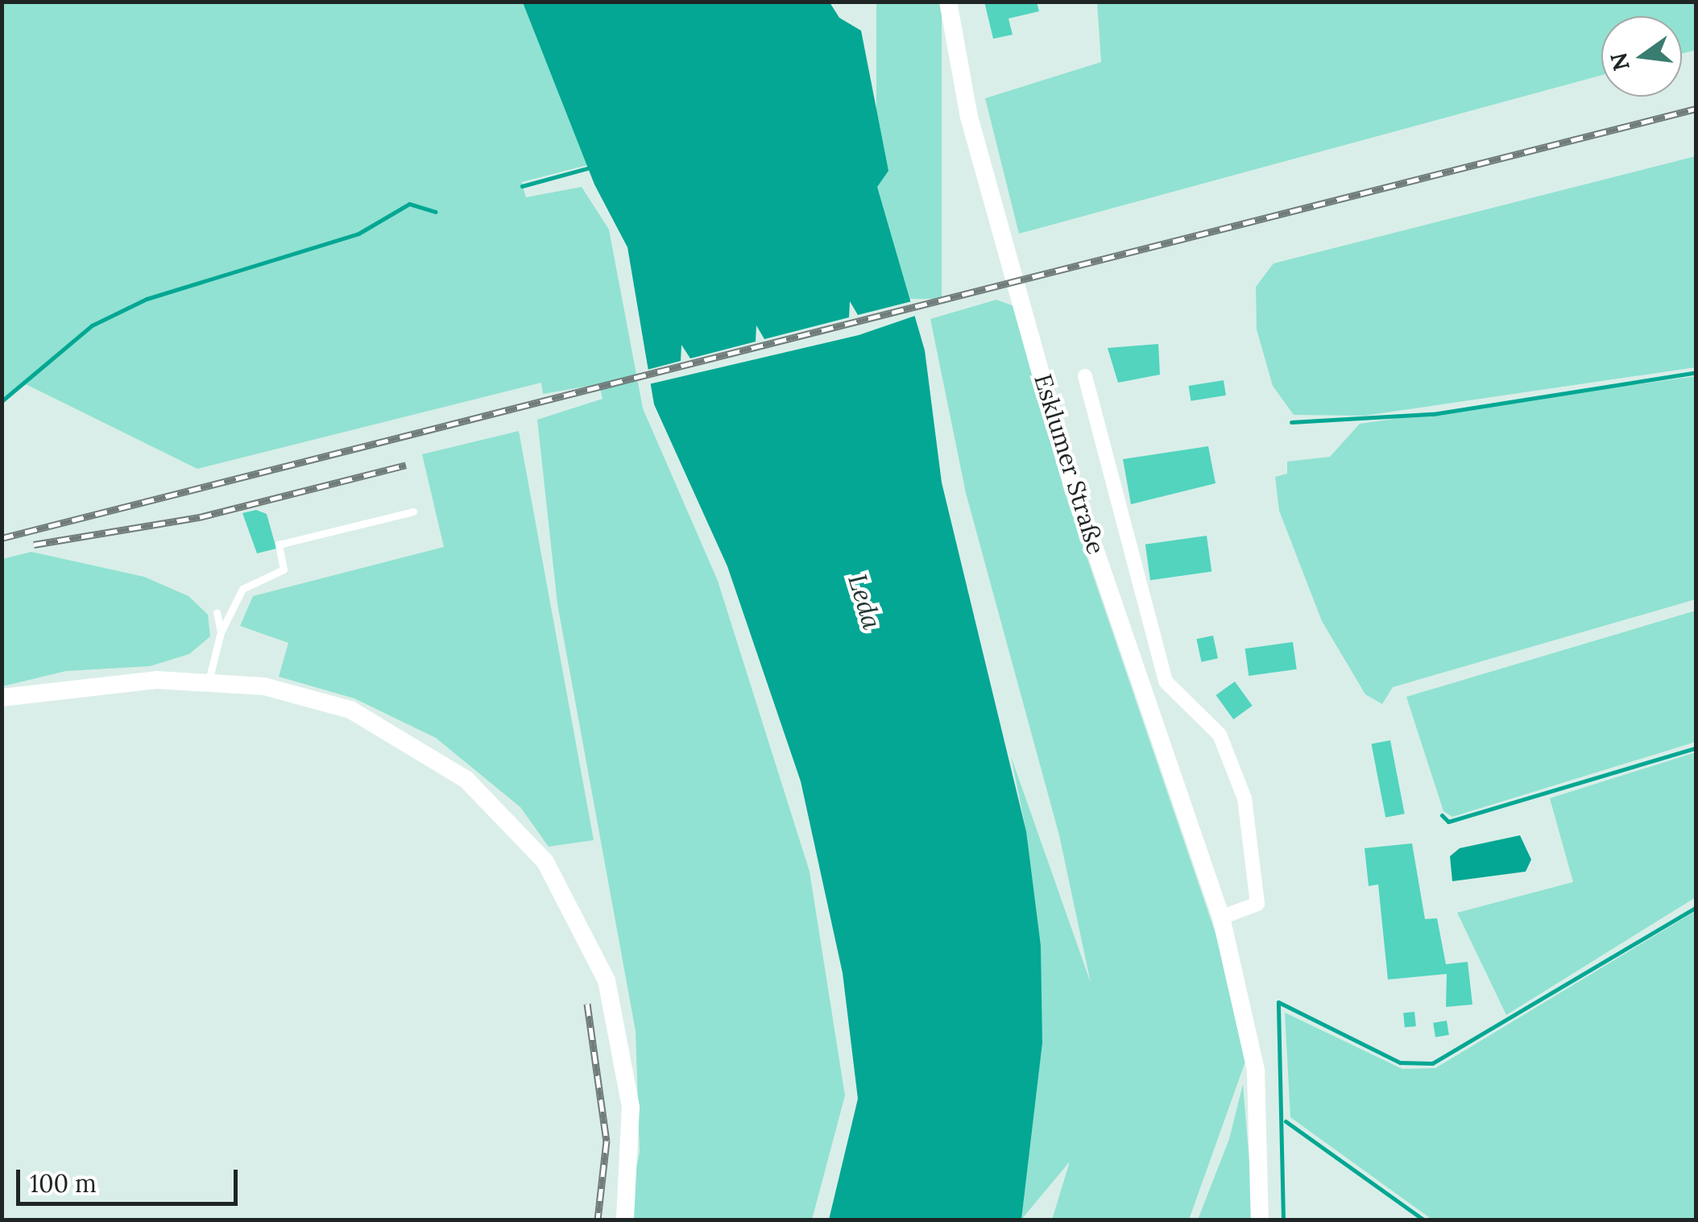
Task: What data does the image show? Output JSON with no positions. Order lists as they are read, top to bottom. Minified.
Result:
{"streets":{"street":["Esklumer Straße"]},"water":["Leda"],"scale_bar":"100 m","north":"left"}
